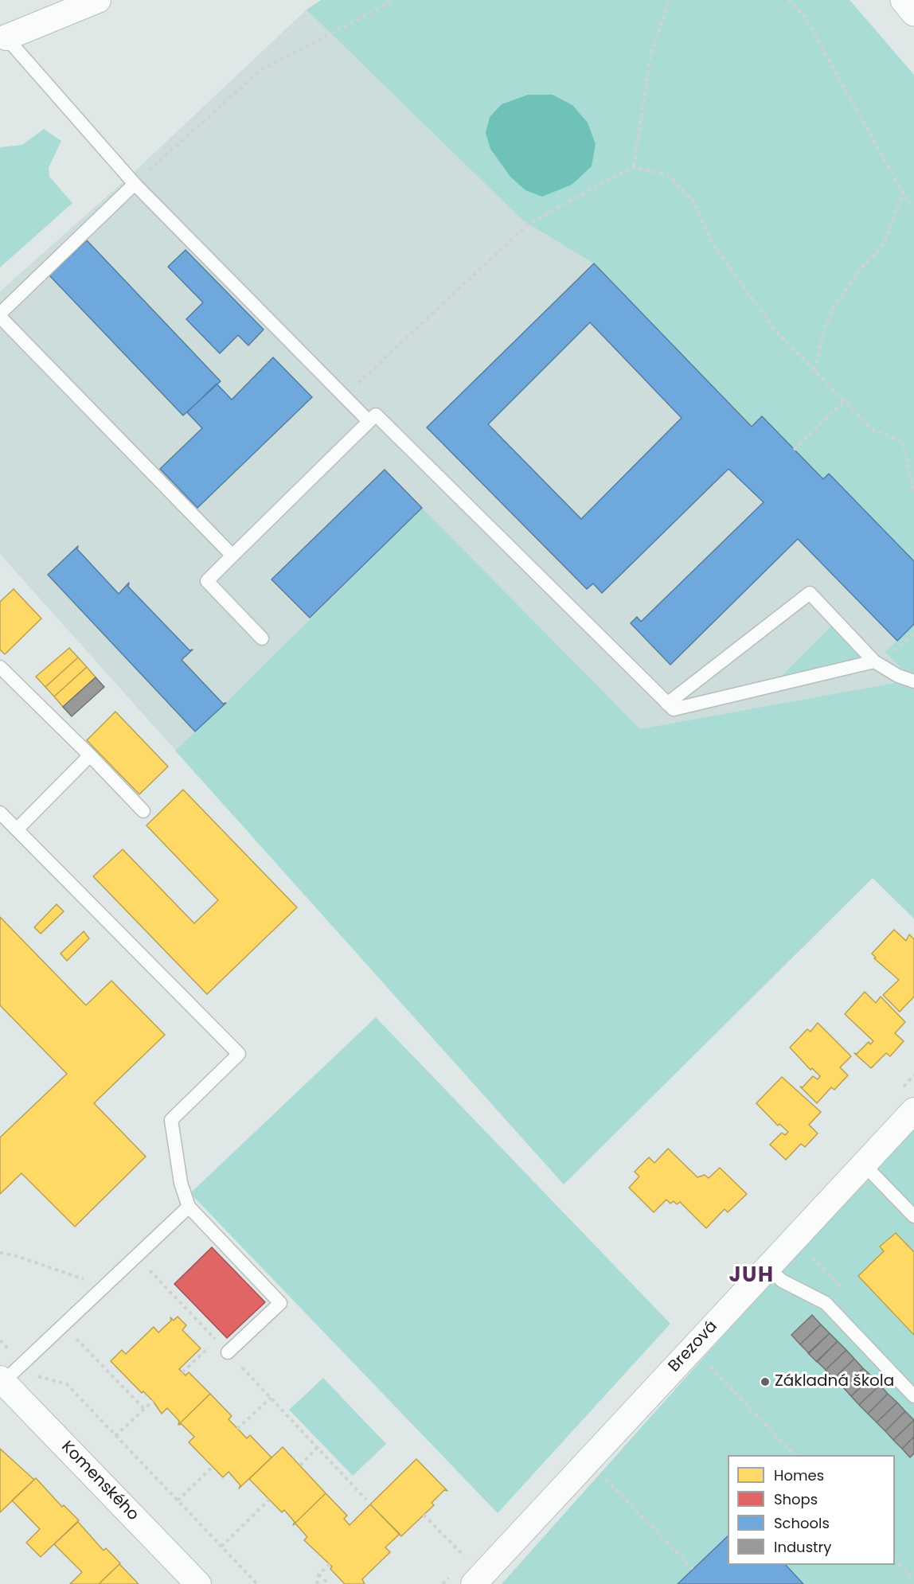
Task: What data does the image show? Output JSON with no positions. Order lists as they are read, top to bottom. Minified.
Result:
{"streets":{"street":["Brezová","Komenského"]},"districts":["JUH"],"places":["Základná škola"],"legend":["Homes","Shops","Schools","Industry"]}
